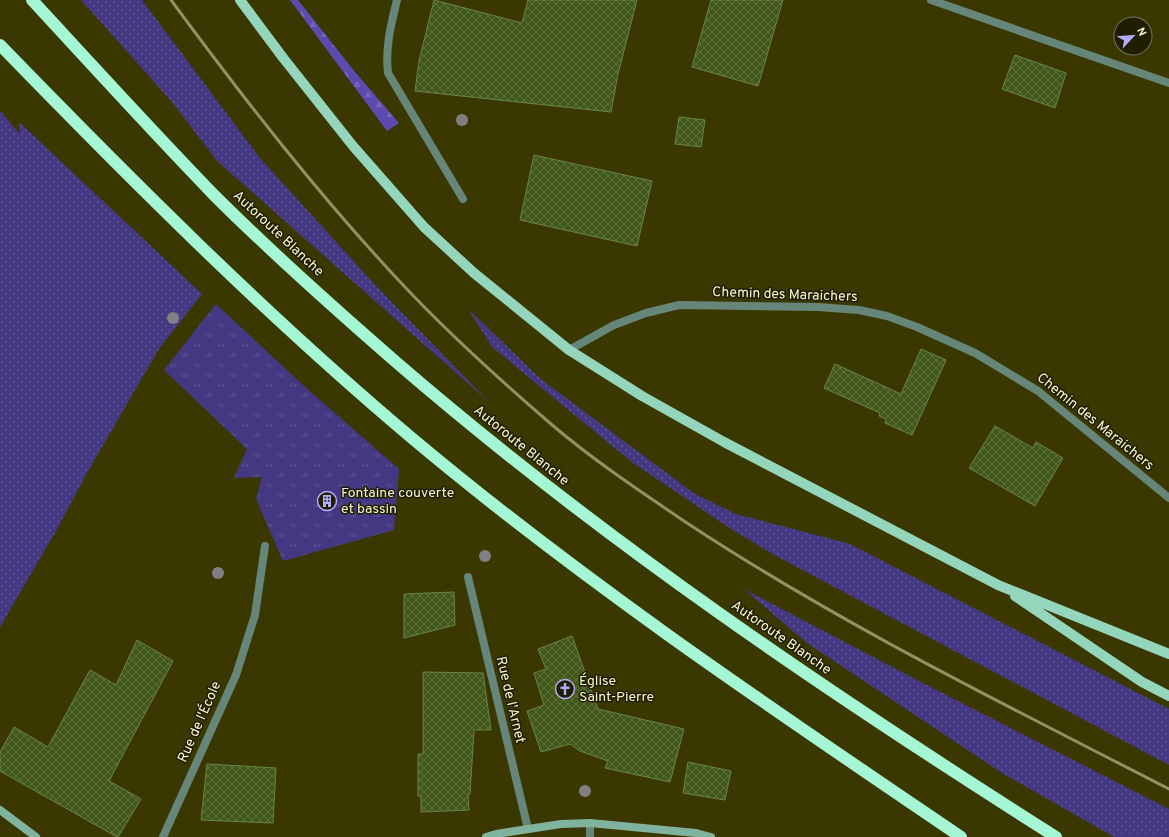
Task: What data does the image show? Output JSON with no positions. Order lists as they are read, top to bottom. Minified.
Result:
{"streets":{"highway":["Autoroute Blanche"],"street":["Chemin des Maraichers","Rue de l'Arnet","Rue de l'École"]},"places":{"building":["Fontaine couverte et bassin"],"church":["Église Saint-Pierre"]},"north":"top right"}
